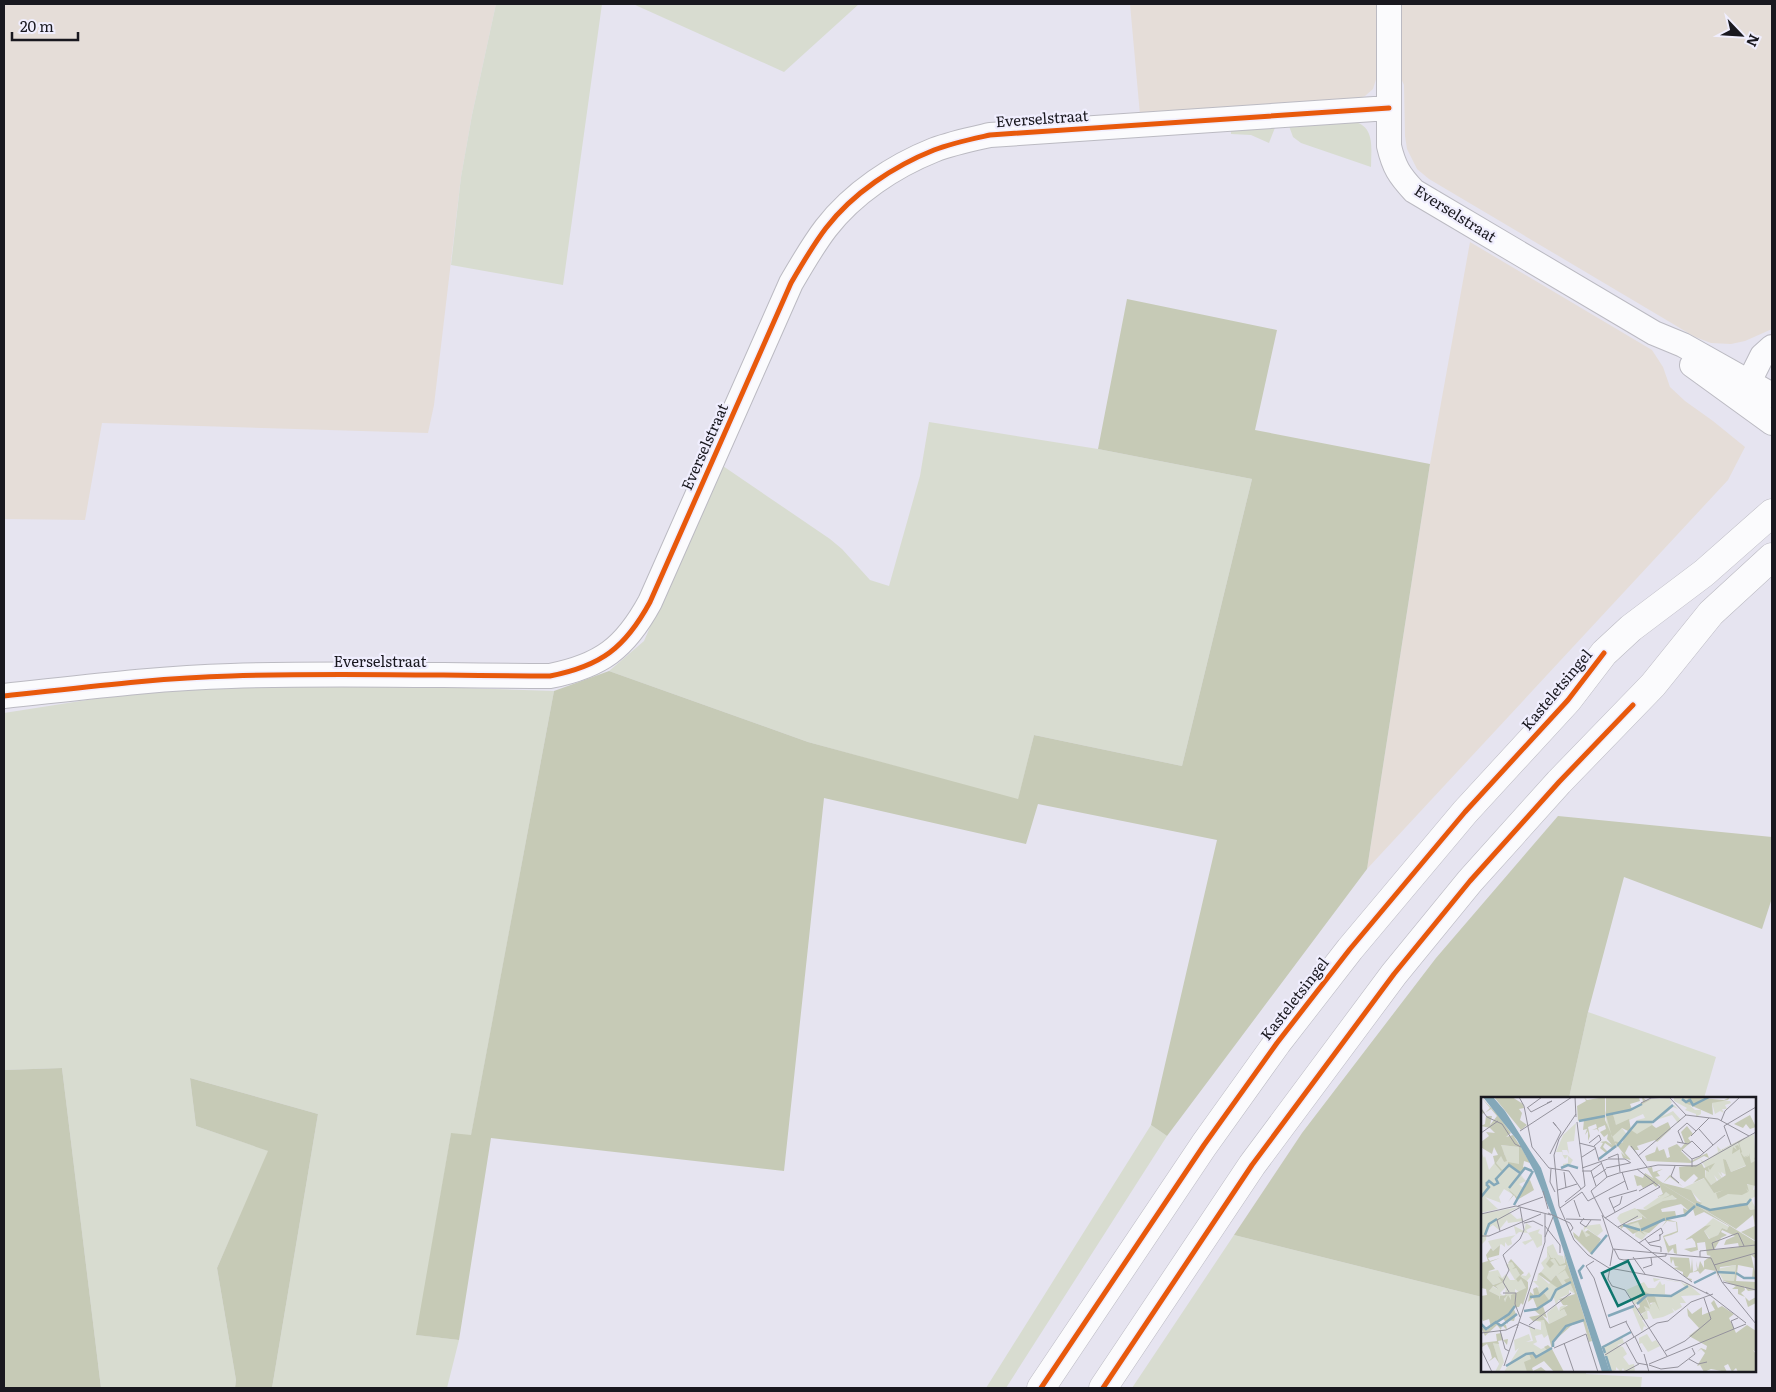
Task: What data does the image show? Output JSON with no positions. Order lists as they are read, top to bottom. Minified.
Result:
{"streets":{"main road":["Kasteletsingel"],"street":["Everselstraat"]},"scale_bar":"20 m","north":"bottom right"}
